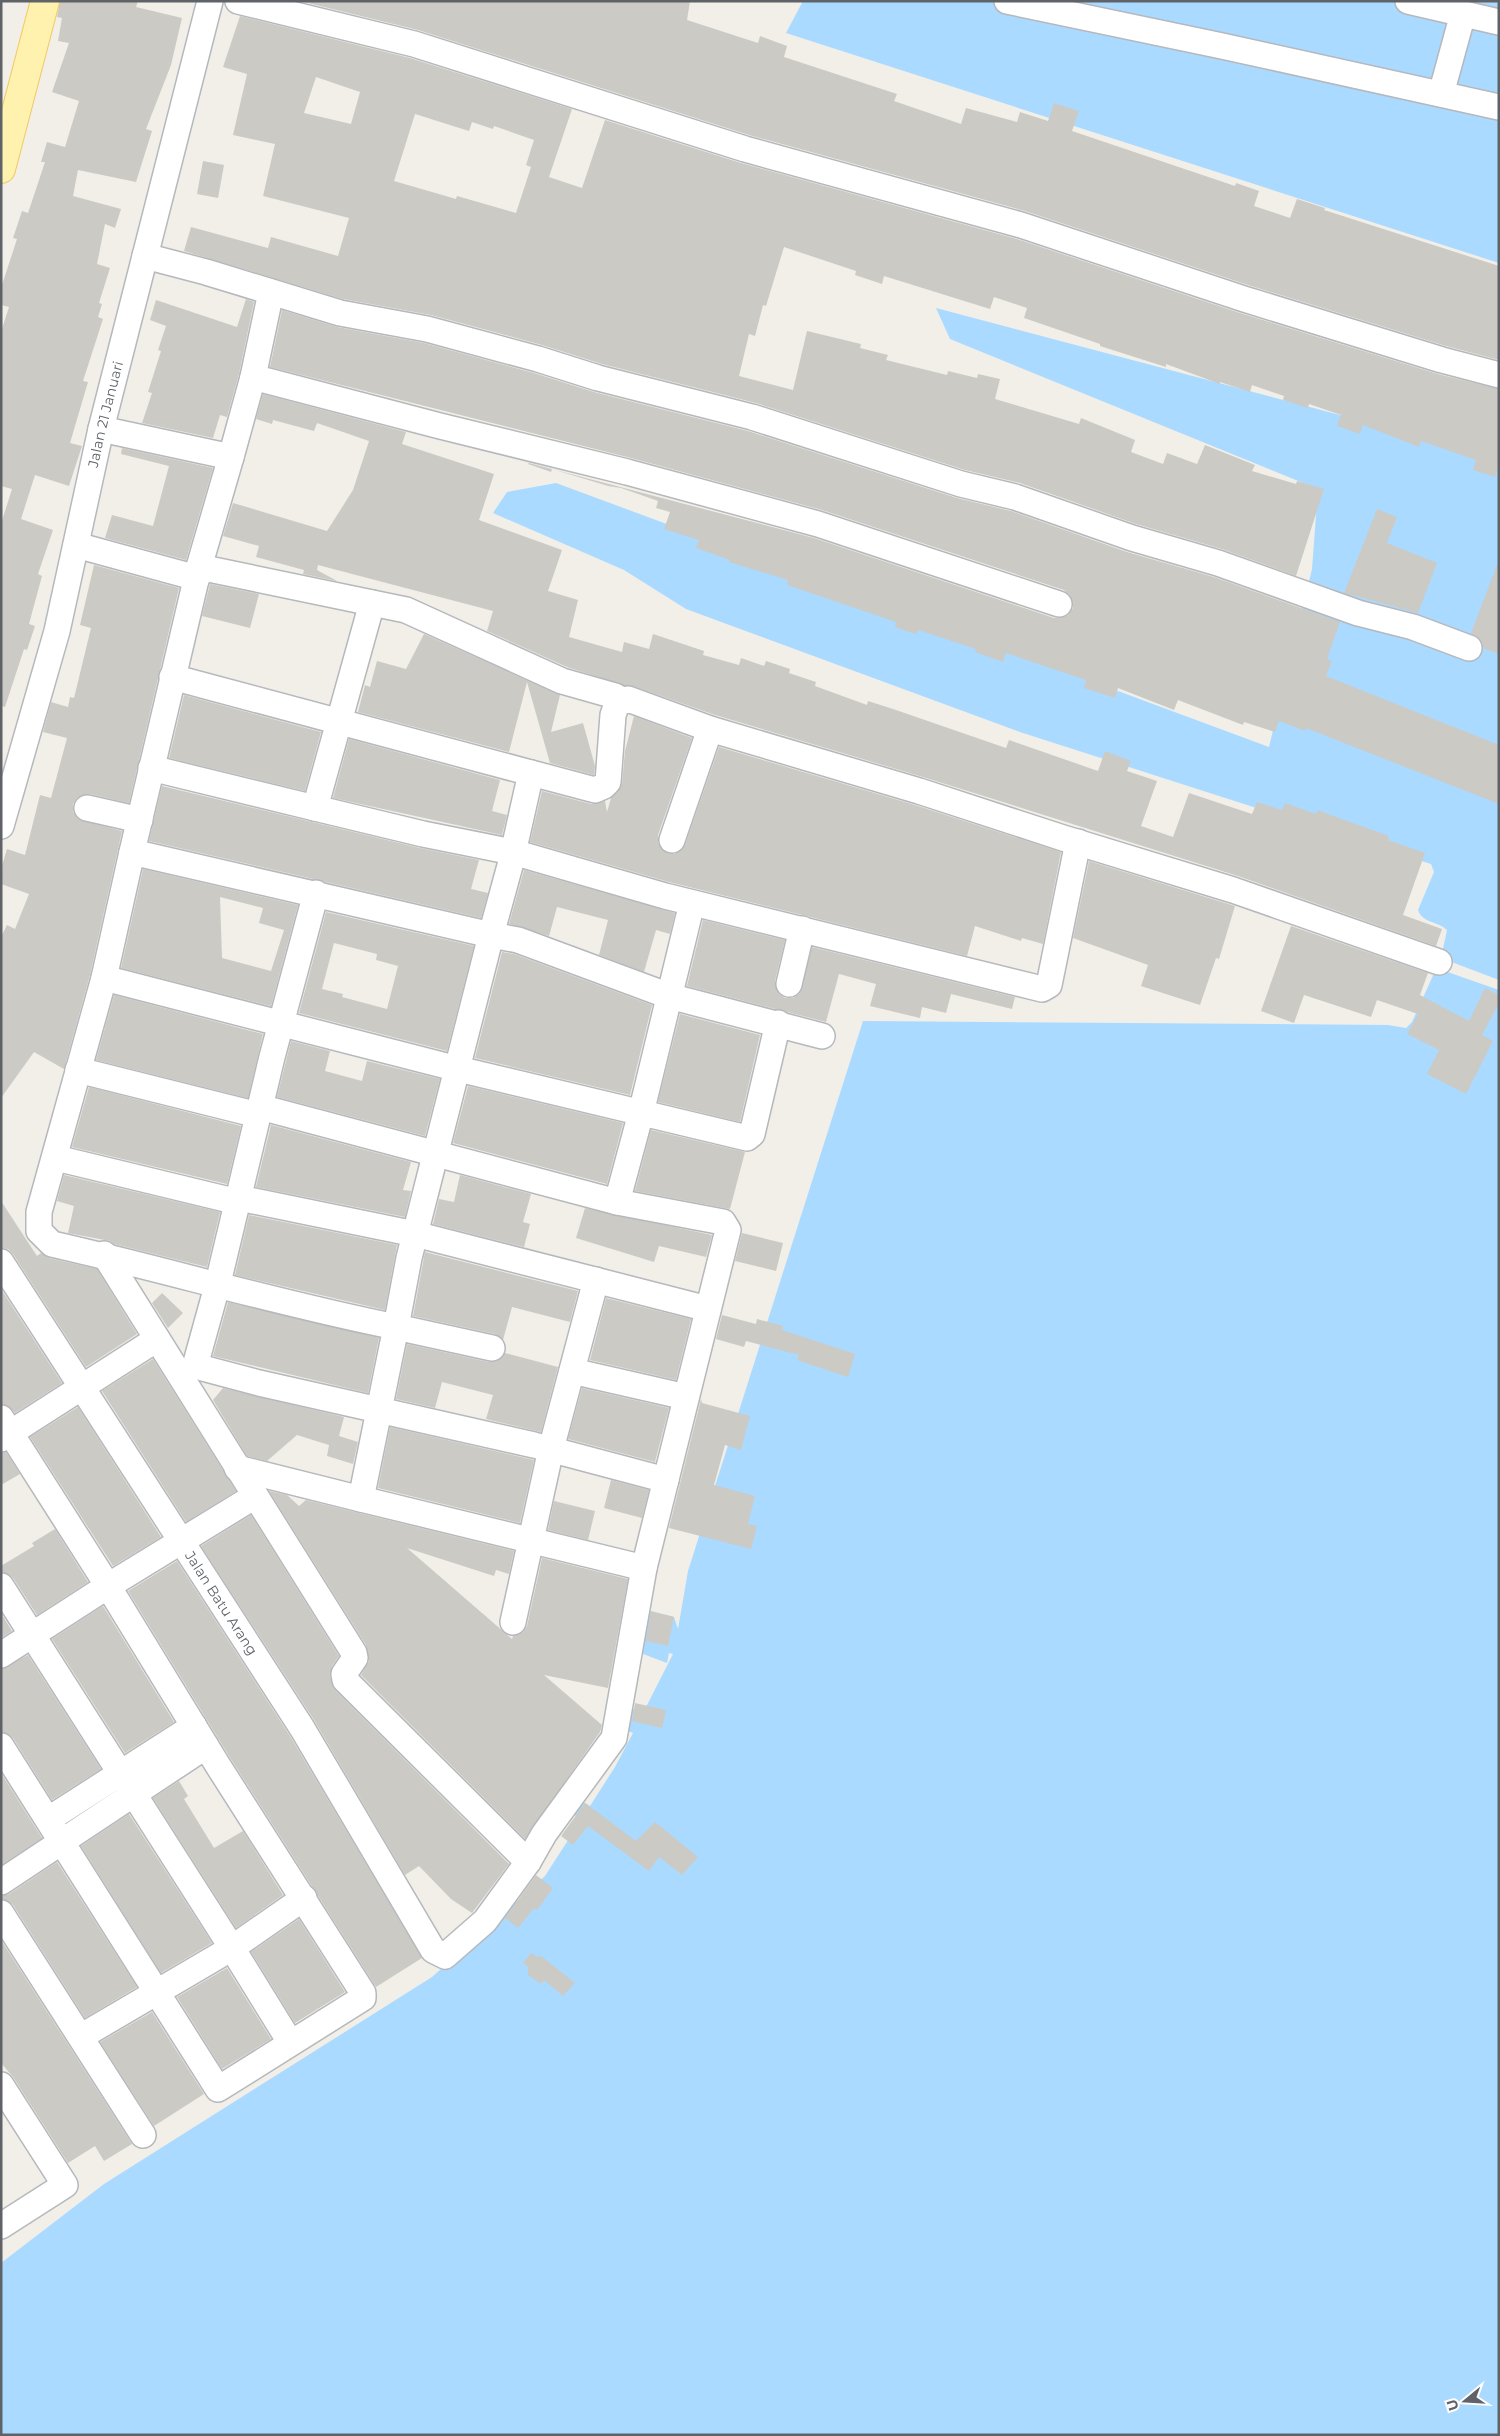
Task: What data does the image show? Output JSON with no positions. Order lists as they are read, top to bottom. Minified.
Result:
{"streets":{"street":["Jalan 21 Januari","Jalan Batu Arang"]},"north":"left"}
